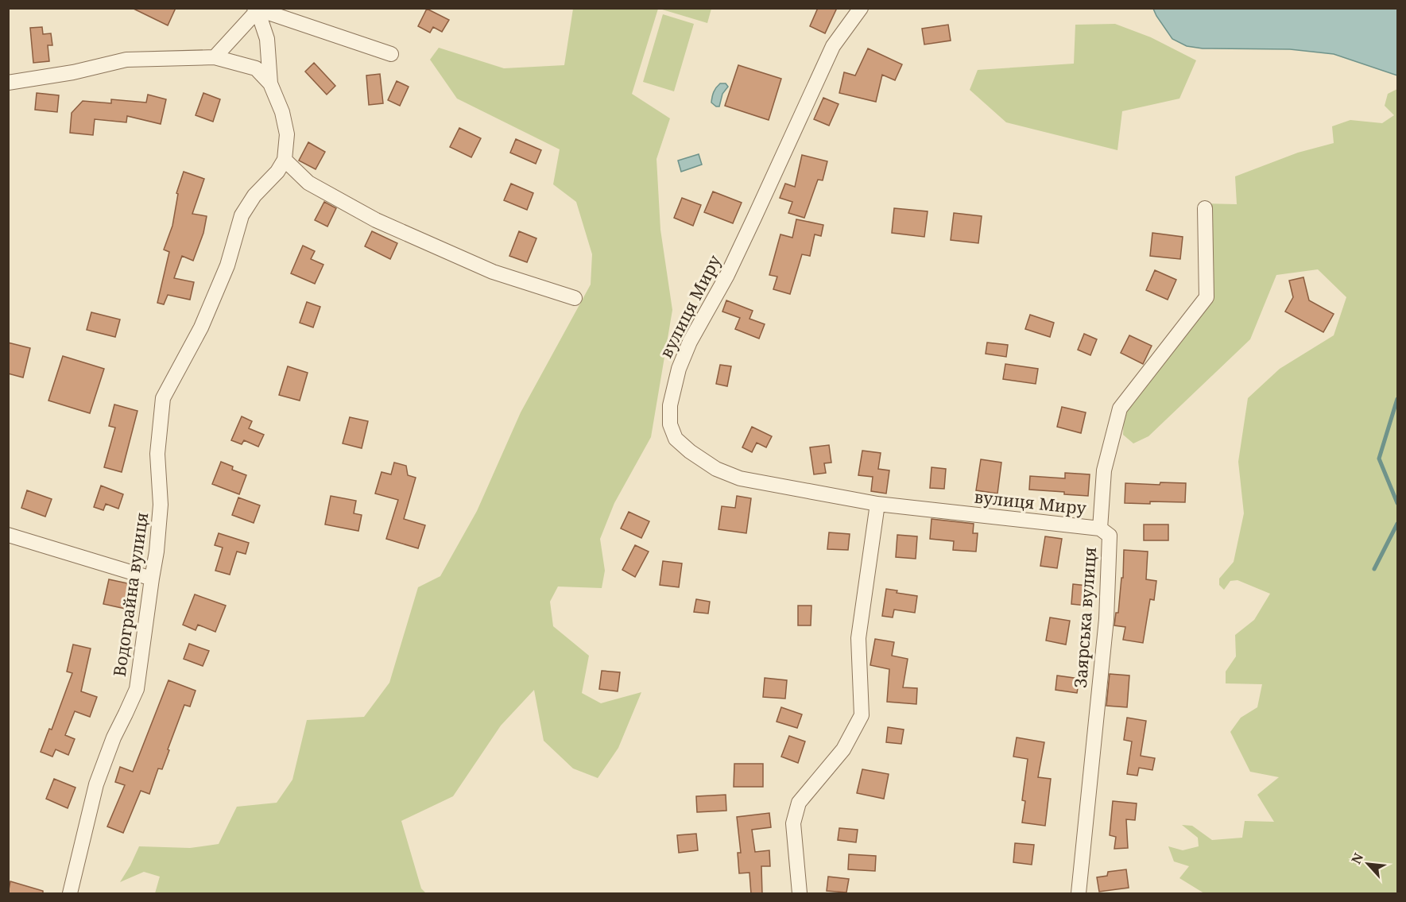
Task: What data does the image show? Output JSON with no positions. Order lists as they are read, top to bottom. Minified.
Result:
{"streets":{"street":["вулиця Миру","Водограйна вулиця","Заярська вулиця"]},"crossings":[["вулиця Миру","Заярська вулиця"]],"north":"top left"}
